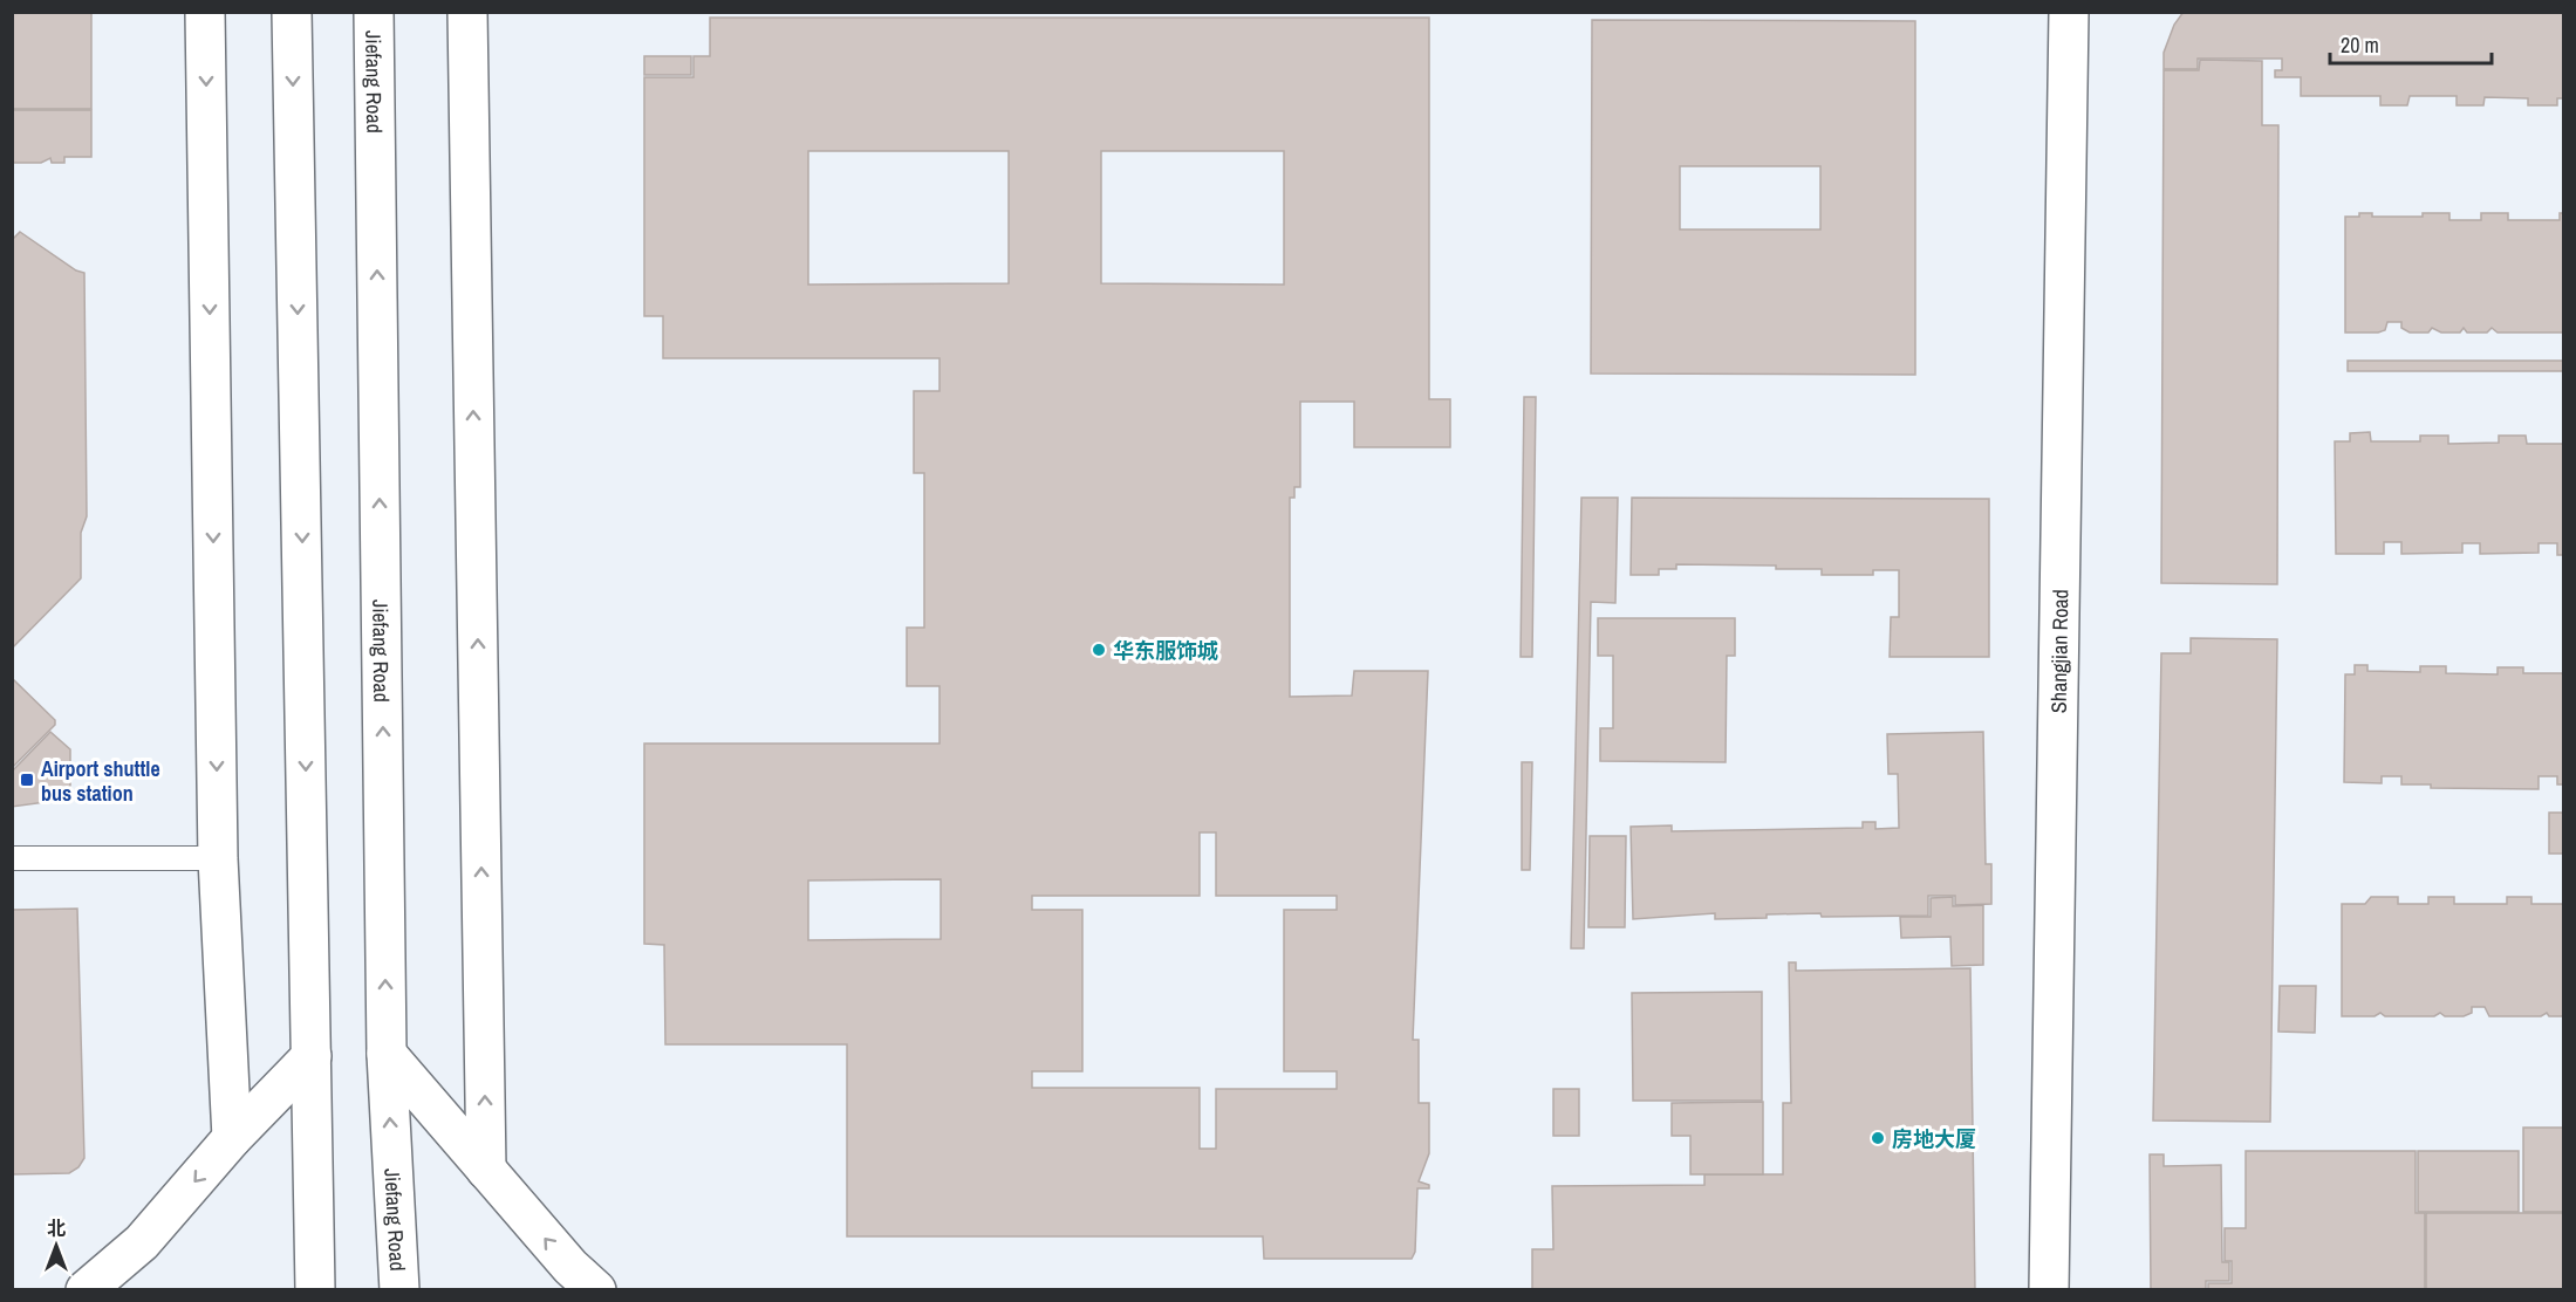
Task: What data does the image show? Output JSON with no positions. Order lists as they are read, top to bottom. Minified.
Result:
{"streets":{"street":["Jiefang Road","Shangjian Road"]},"places":{"other":["华东服饰城","房地大厦"],"transit":["Airport shuttle bus station"]},"scale_bar":"20 m","north":"top"}
